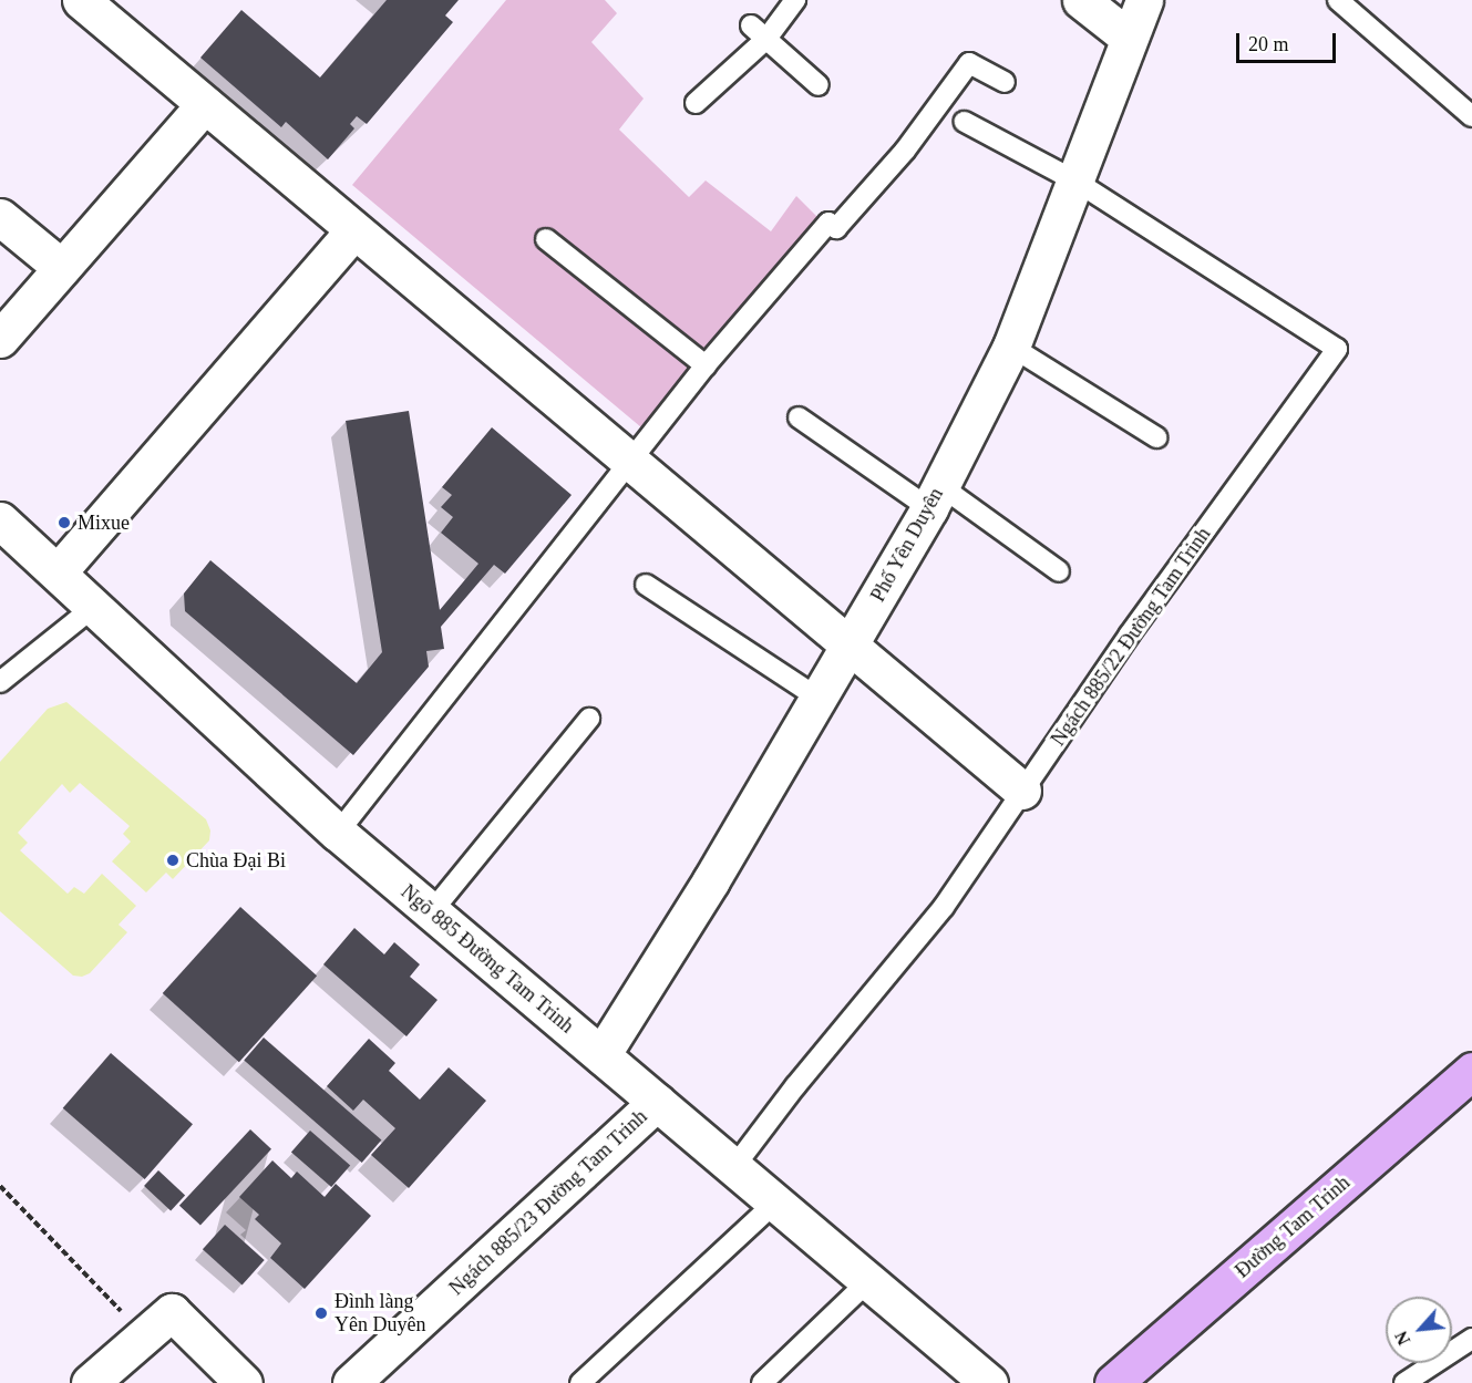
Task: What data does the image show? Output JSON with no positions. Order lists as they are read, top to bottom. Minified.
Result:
{"streets":{"main road":["Đường Tam Trinh"],"street":["Phố Yên Duyên","Ngõ 885 Đường Tam Trinh","Ngách 885/23 Đường Tam Trinh"],"lane":["Ngách 885/22 Đường Tam Trinh"]},"crossings":[["Phố Yên Duyên","Ngách 885/22 Đường Tam Trinh"],["Phố Yên Duyên","Ngõ 885 Đường Tam Trinh"],["Ngách 885/22 Đường Tam Trinh","Ngõ 885 Đường Tam Trinh"],["Ngõ 885 Đường Tam Trinh","Ngách 885/23 Đường Tam Trinh"]],"places":["Mixue","Chùa Đại Bi","Đình làng Yên Duyên"],"scale_bar":"20 m","north":"bottom left"}
